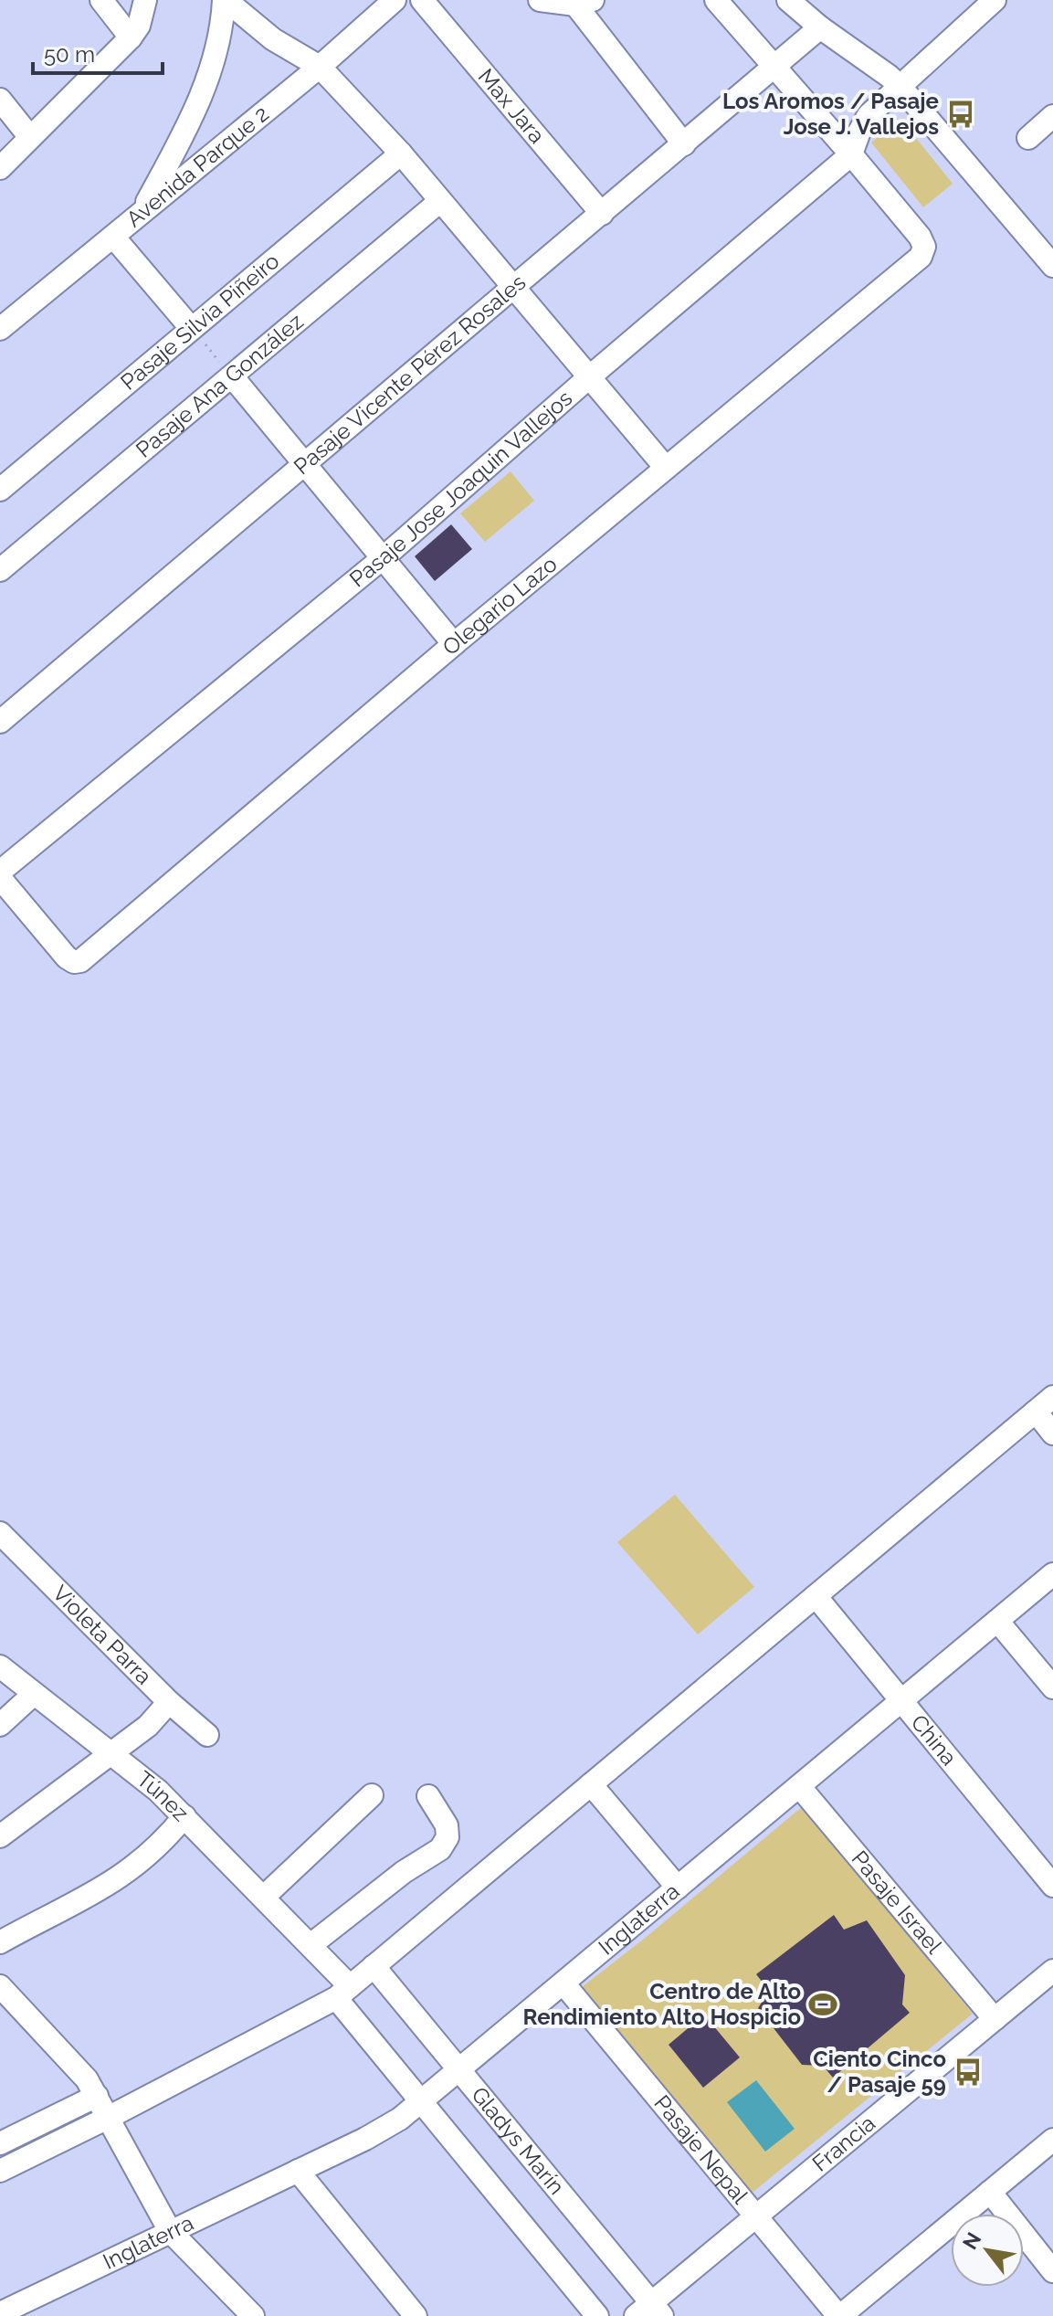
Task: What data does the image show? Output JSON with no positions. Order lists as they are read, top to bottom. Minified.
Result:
{"streets":{"street":["Max Jara","Avenida Parque 2","Pasaje Silvia Piñeiro","Pasaje Vicente Pérez Rosales","Pasaje Ana González","Pasaje Jose Joaquin Vallejos","Olegario Lazo","Violeta Parra","China","Túnez","Pasaje Israel","Inglaterra","Gladys Marín","Francia","Pasaje Nepal"]},"crossings":[["Max Jara","Pasaje Vicente Pérez Rosales"],["Pasaje Jose Joaquin Vallejos","Olegario Lazo"],["China","Inglaterra"],["Pasaje Israel","Inglaterra"],["Pasaje Israel","Francia"],["Inglaterra","Gladys Marín"],["Inglaterra","Pasaje Nepal"],["Gladys Marín","Francia"],["Francia","Pasaje Nepal"]],"places":{"bus stop":["Los Aromos / Pasaje Jose J. Vallejos","Ciento Cinco / Pasaje 59"],"sports":["Centro de Alto Rendimiento Alto Hospicio"]},"scale_bar":"50 m","north":"top left"}
